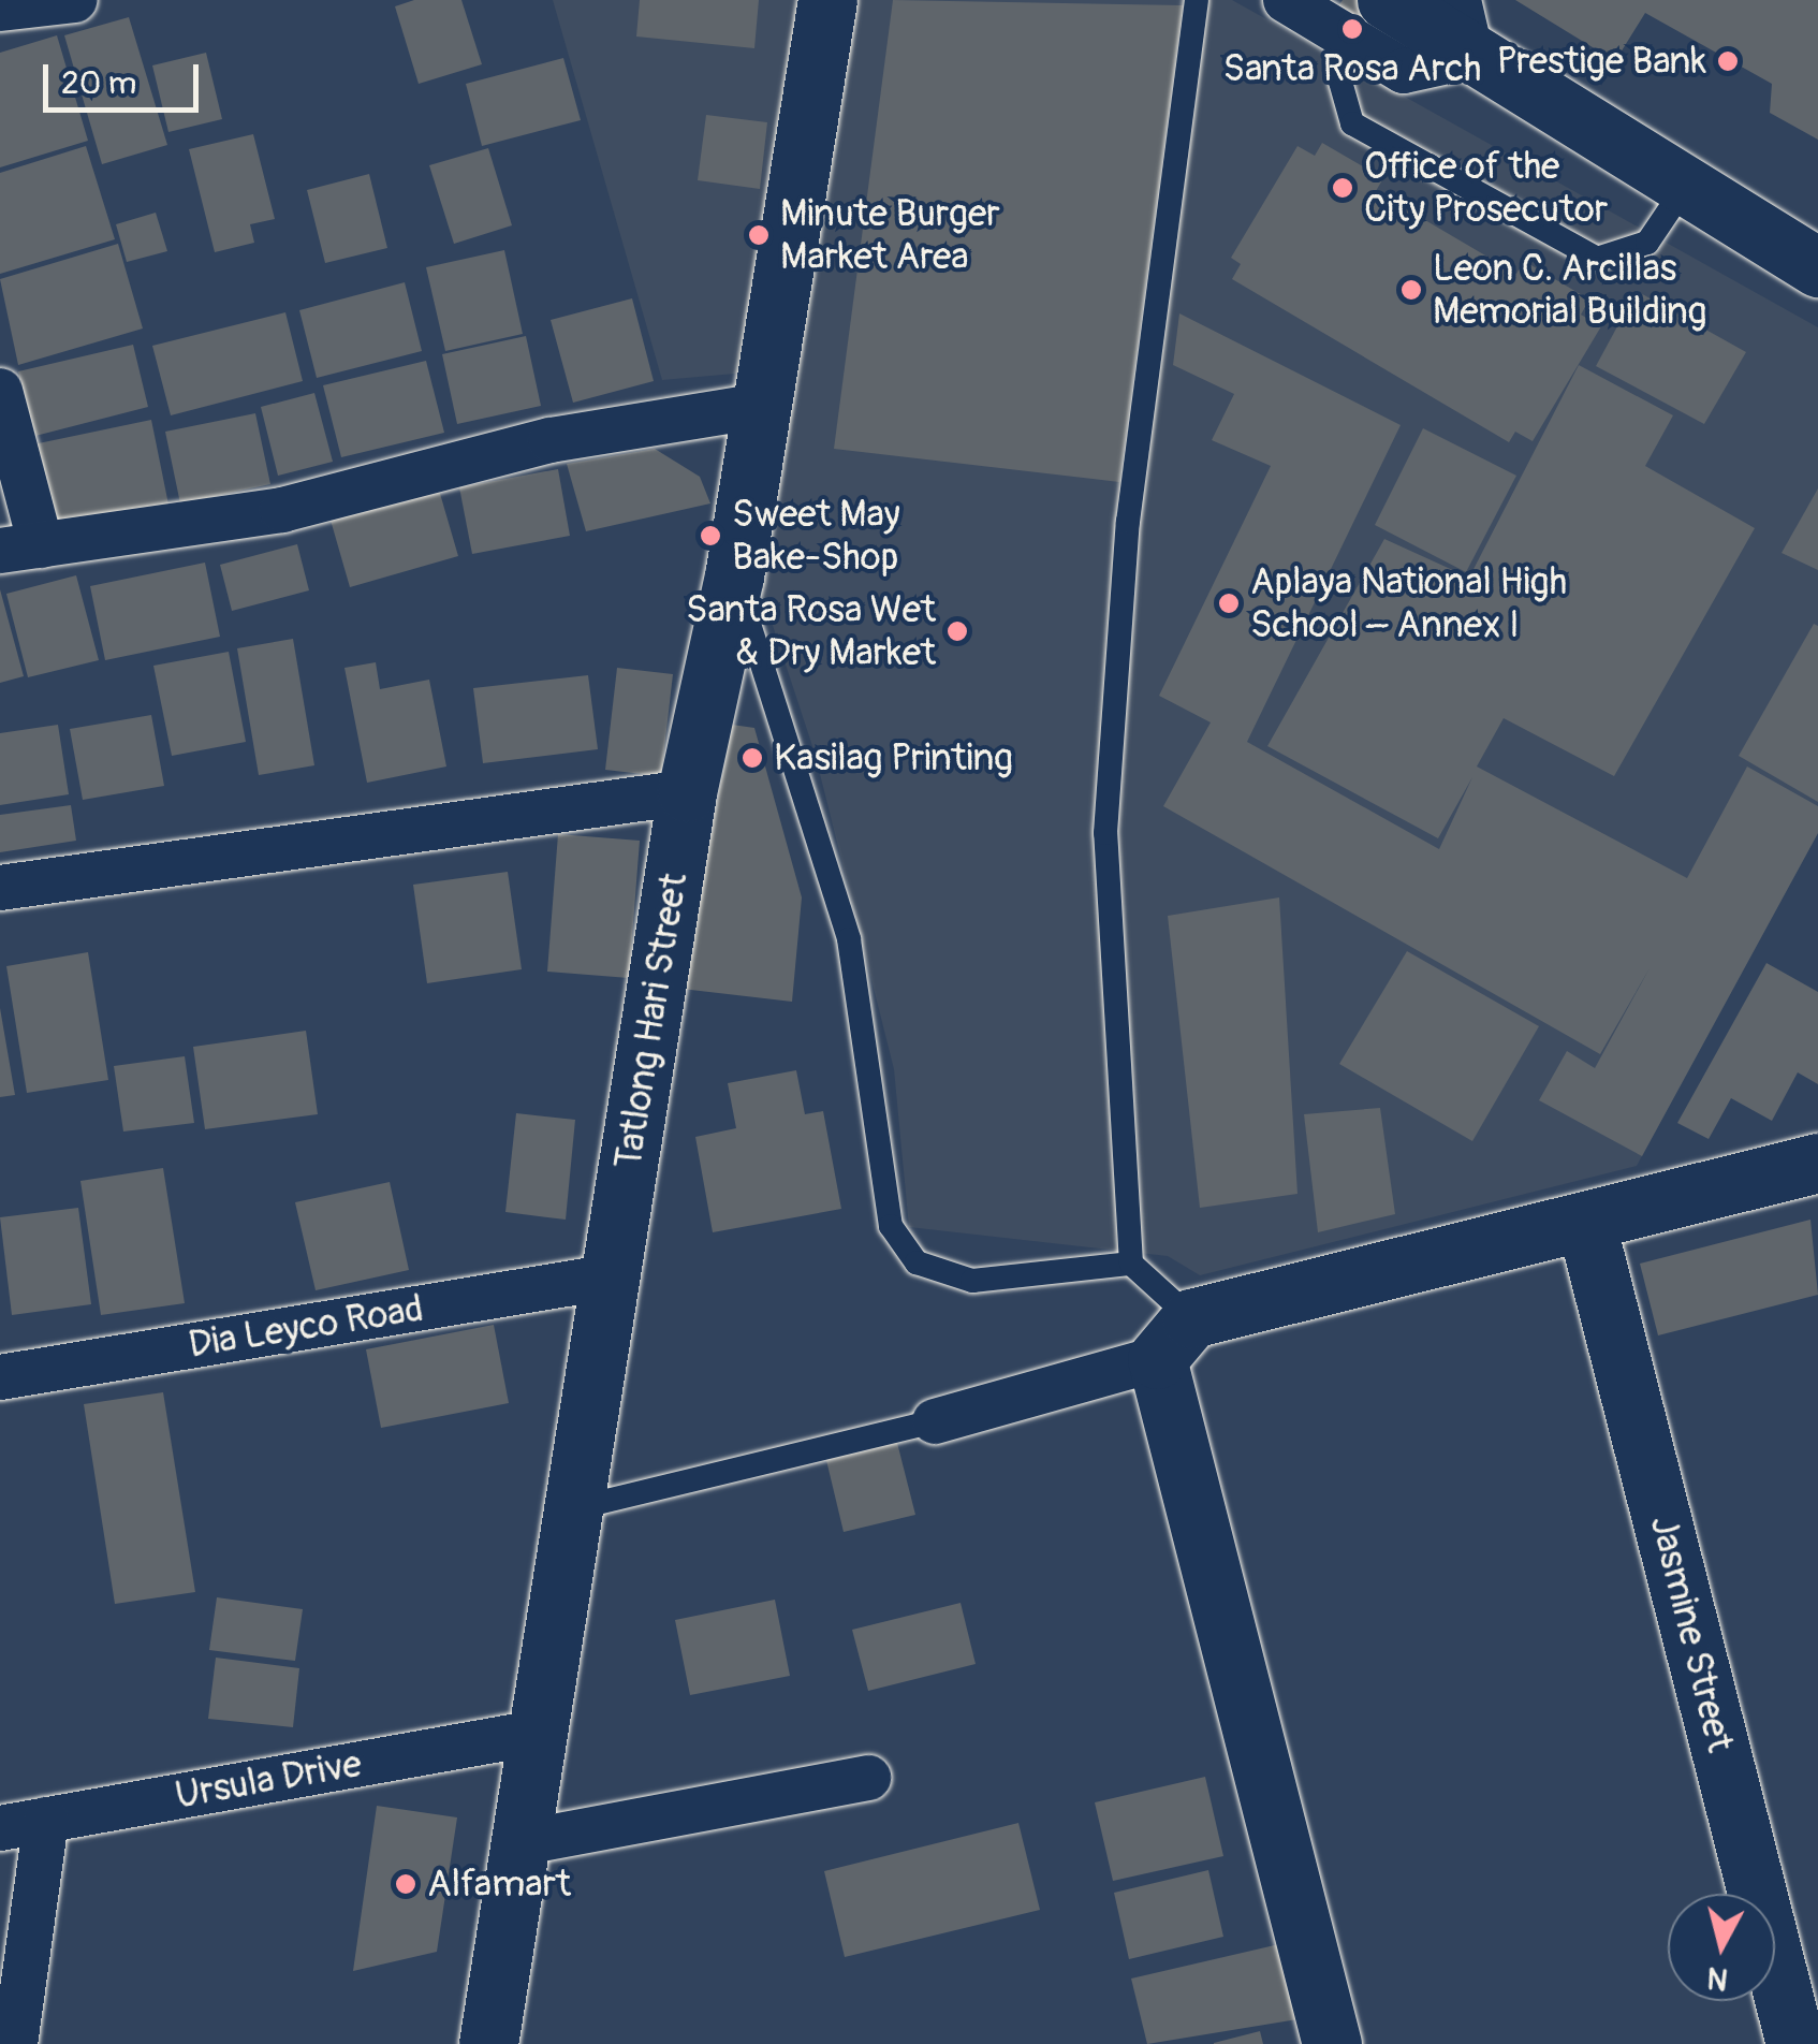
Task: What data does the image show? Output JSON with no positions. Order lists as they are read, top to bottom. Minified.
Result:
{"streets":{"street":["Tatlong Hari Street","Dia Leyco Road","Jasmine Street","Ursula Drive"]},"crossings":[["Tatlong Hari Street","Dia Leyco Road"],["Tatlong Hari Street","Ursula Drive"]],"places":["Santa Rosa Arch","Prestige Bank","Office of the City Prosecutor","Minute Burger Market Area","Leon C. Arcillas Memorial Building","Sweet May Bake-Shop","Aplaya National High School – Annex I","Santa Rosa Wet & Dry Market","Kasilag Printing","Alfamart"],"scale_bar":"20 m","north":"bottom"}
